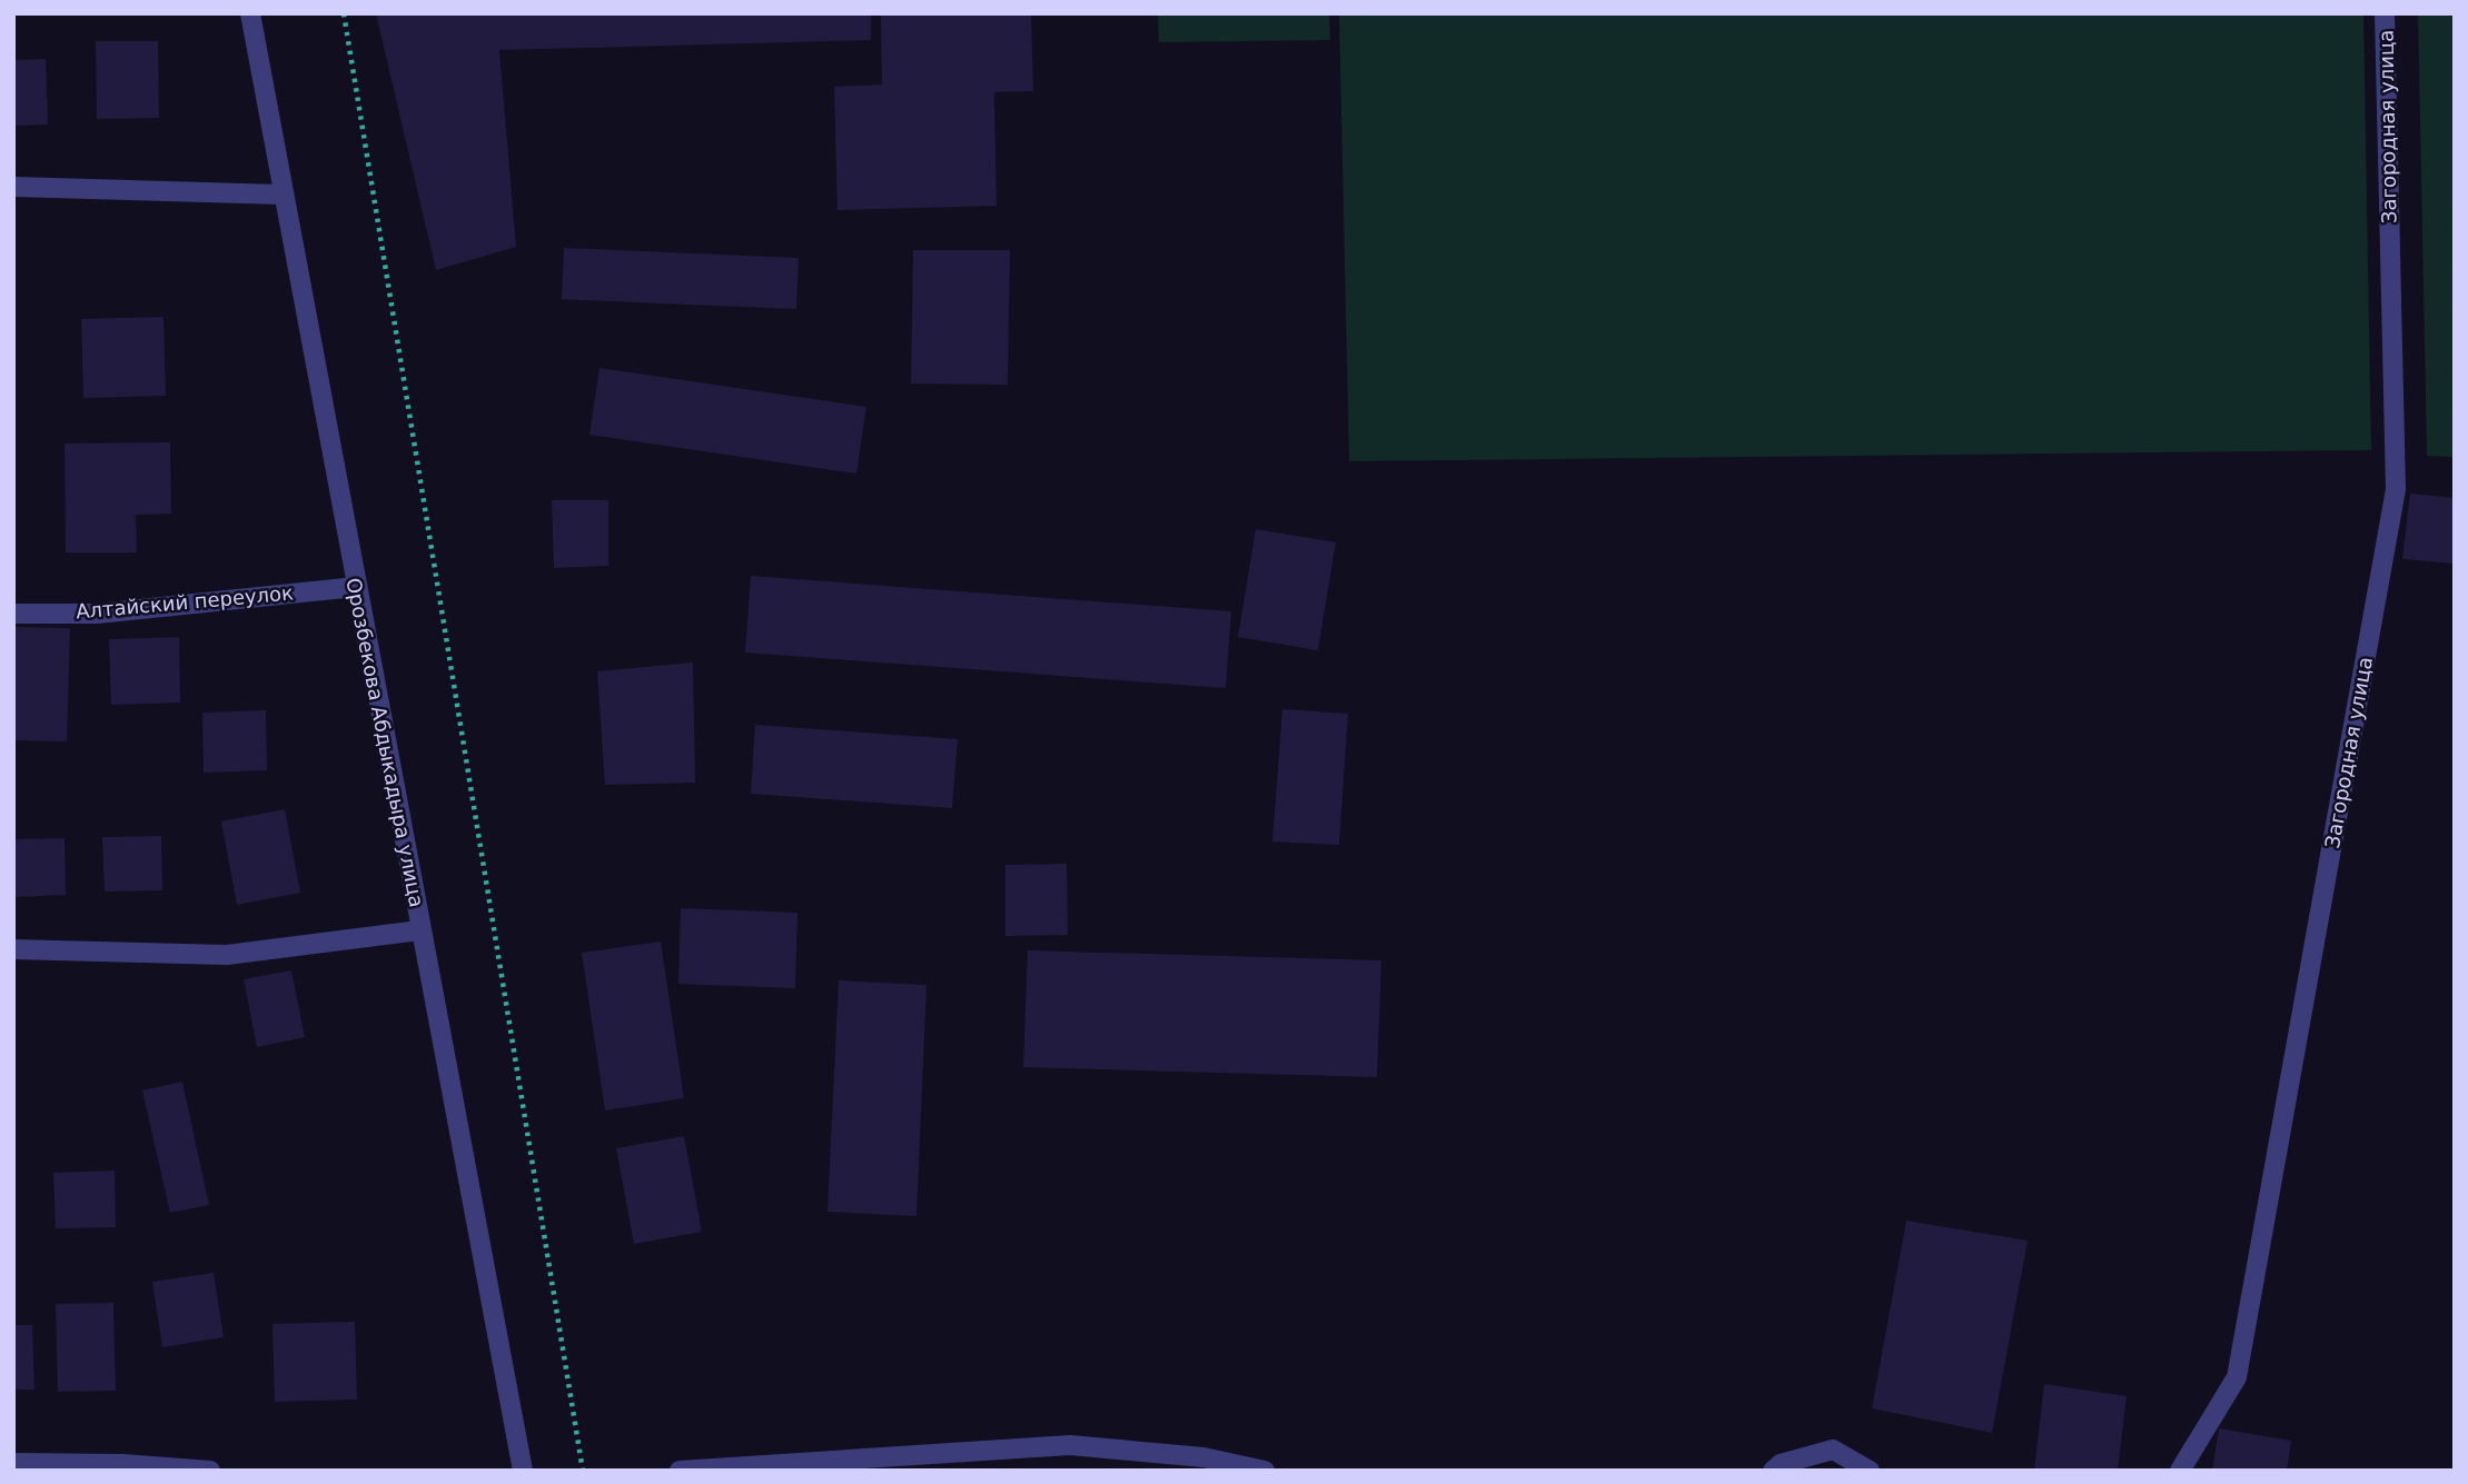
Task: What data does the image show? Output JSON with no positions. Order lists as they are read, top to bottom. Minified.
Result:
{"streets":{"street":["Загородная улица","Алтайский переулок","Орозбекова Абдыкадыра улица"]},"crossings":[["Алтайский переулок","Орозбекова Абдыкадыра улица"]]}
